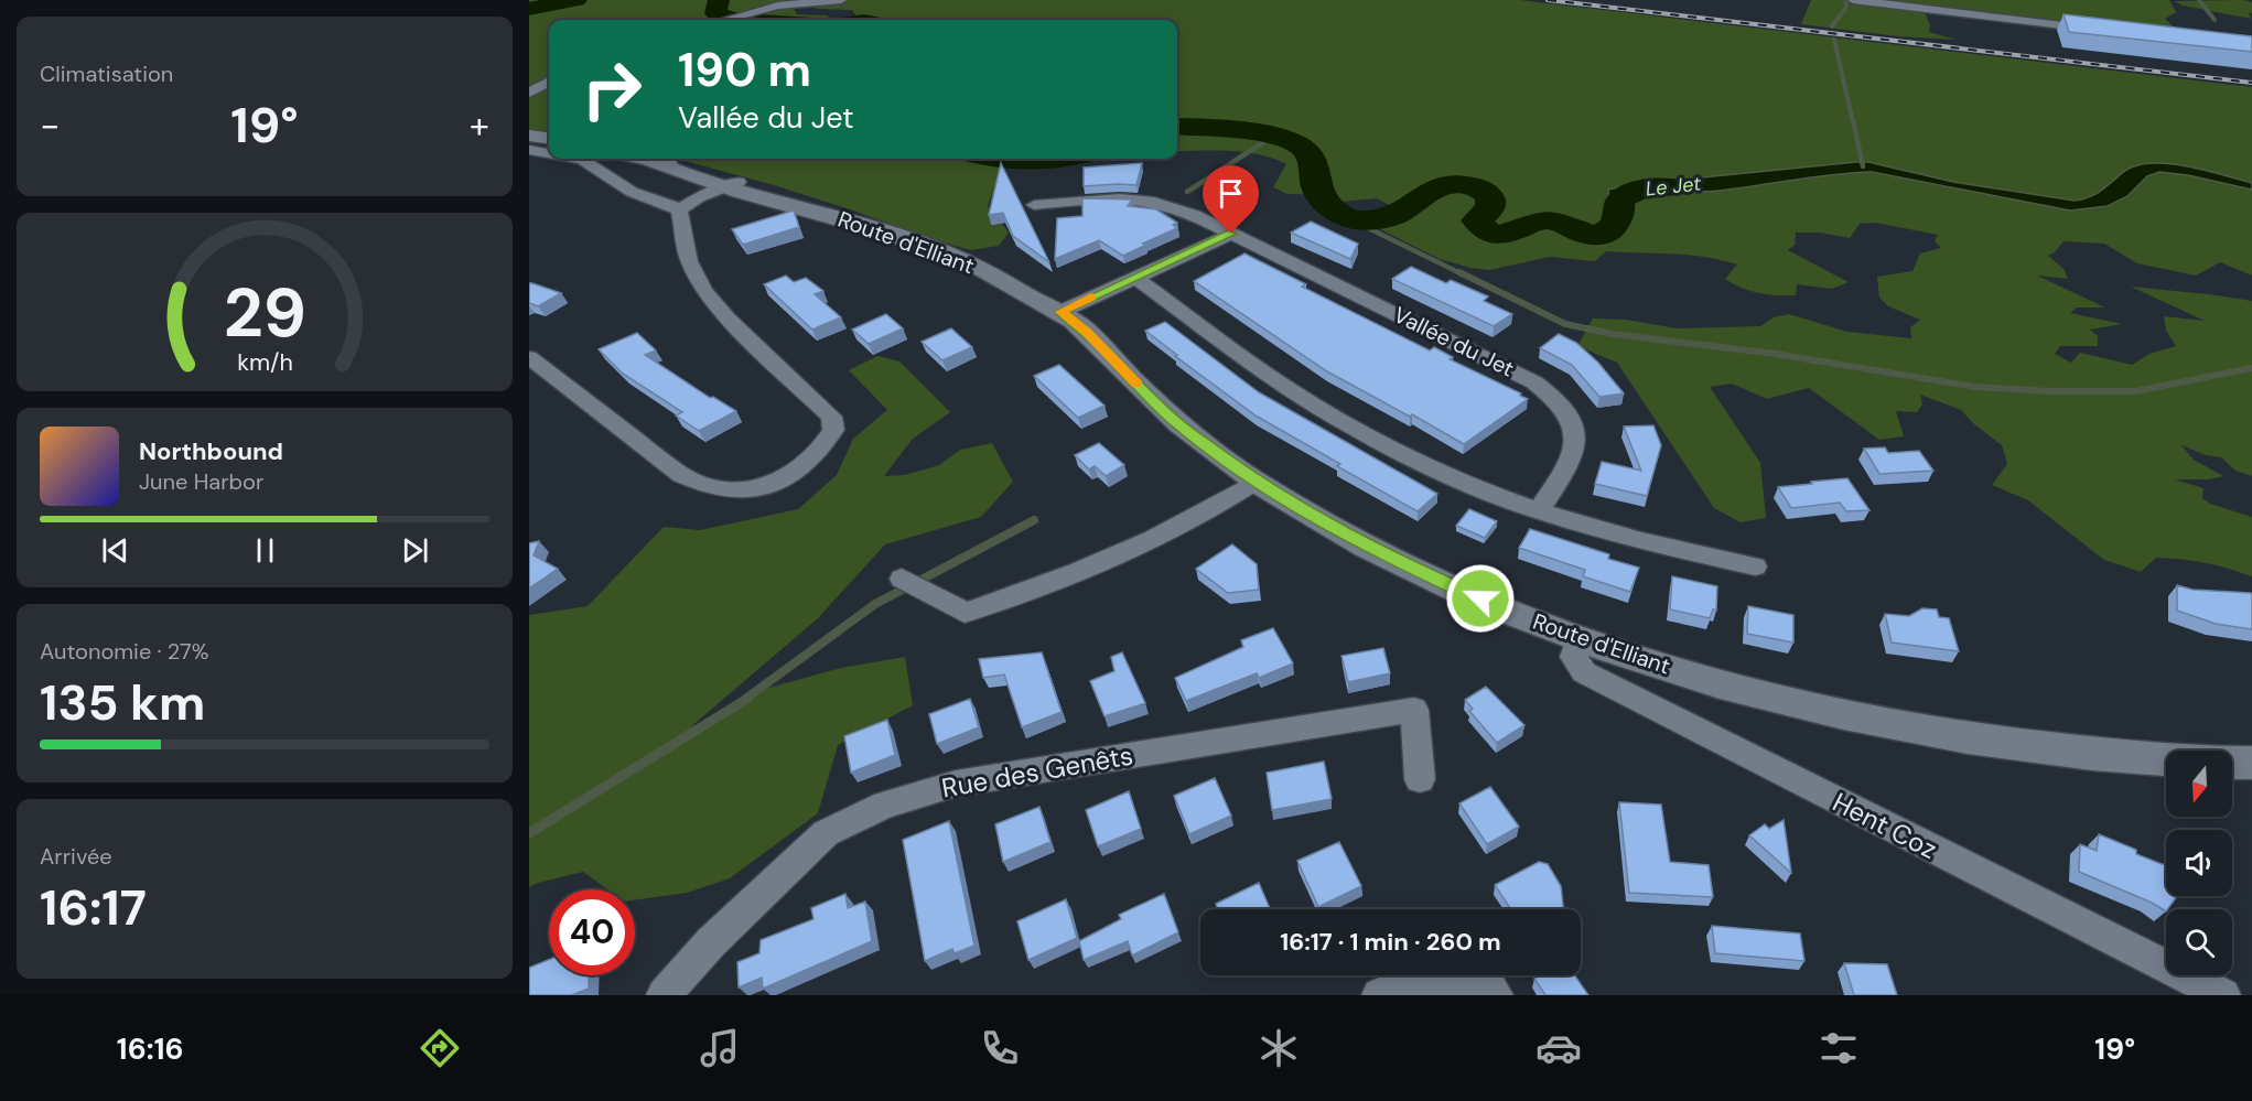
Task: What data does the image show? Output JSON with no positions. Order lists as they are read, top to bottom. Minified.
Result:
{"streets":{"street":["Route d'Elliant","Vallée du Jet","Rue des Genêts","Hent Coz"]},"crossings":[["Route d'Elliant","Hent Coz"]],"water":["Le Jet"],"north":"bottom","page":{"tile":["Climatisation",["Autonomie · 27%","135 km"],["Arrivée","16:17"]],"turn":["190 m","Vallée du Jet"],"heat":["−","19°","+"],"song":["Northbound","June Harbor"],"limit":"40","trip":"16:17 · 1 min · 260 m","tabs":["16:16","19°"],"gauge":["29","km/h"]}}
